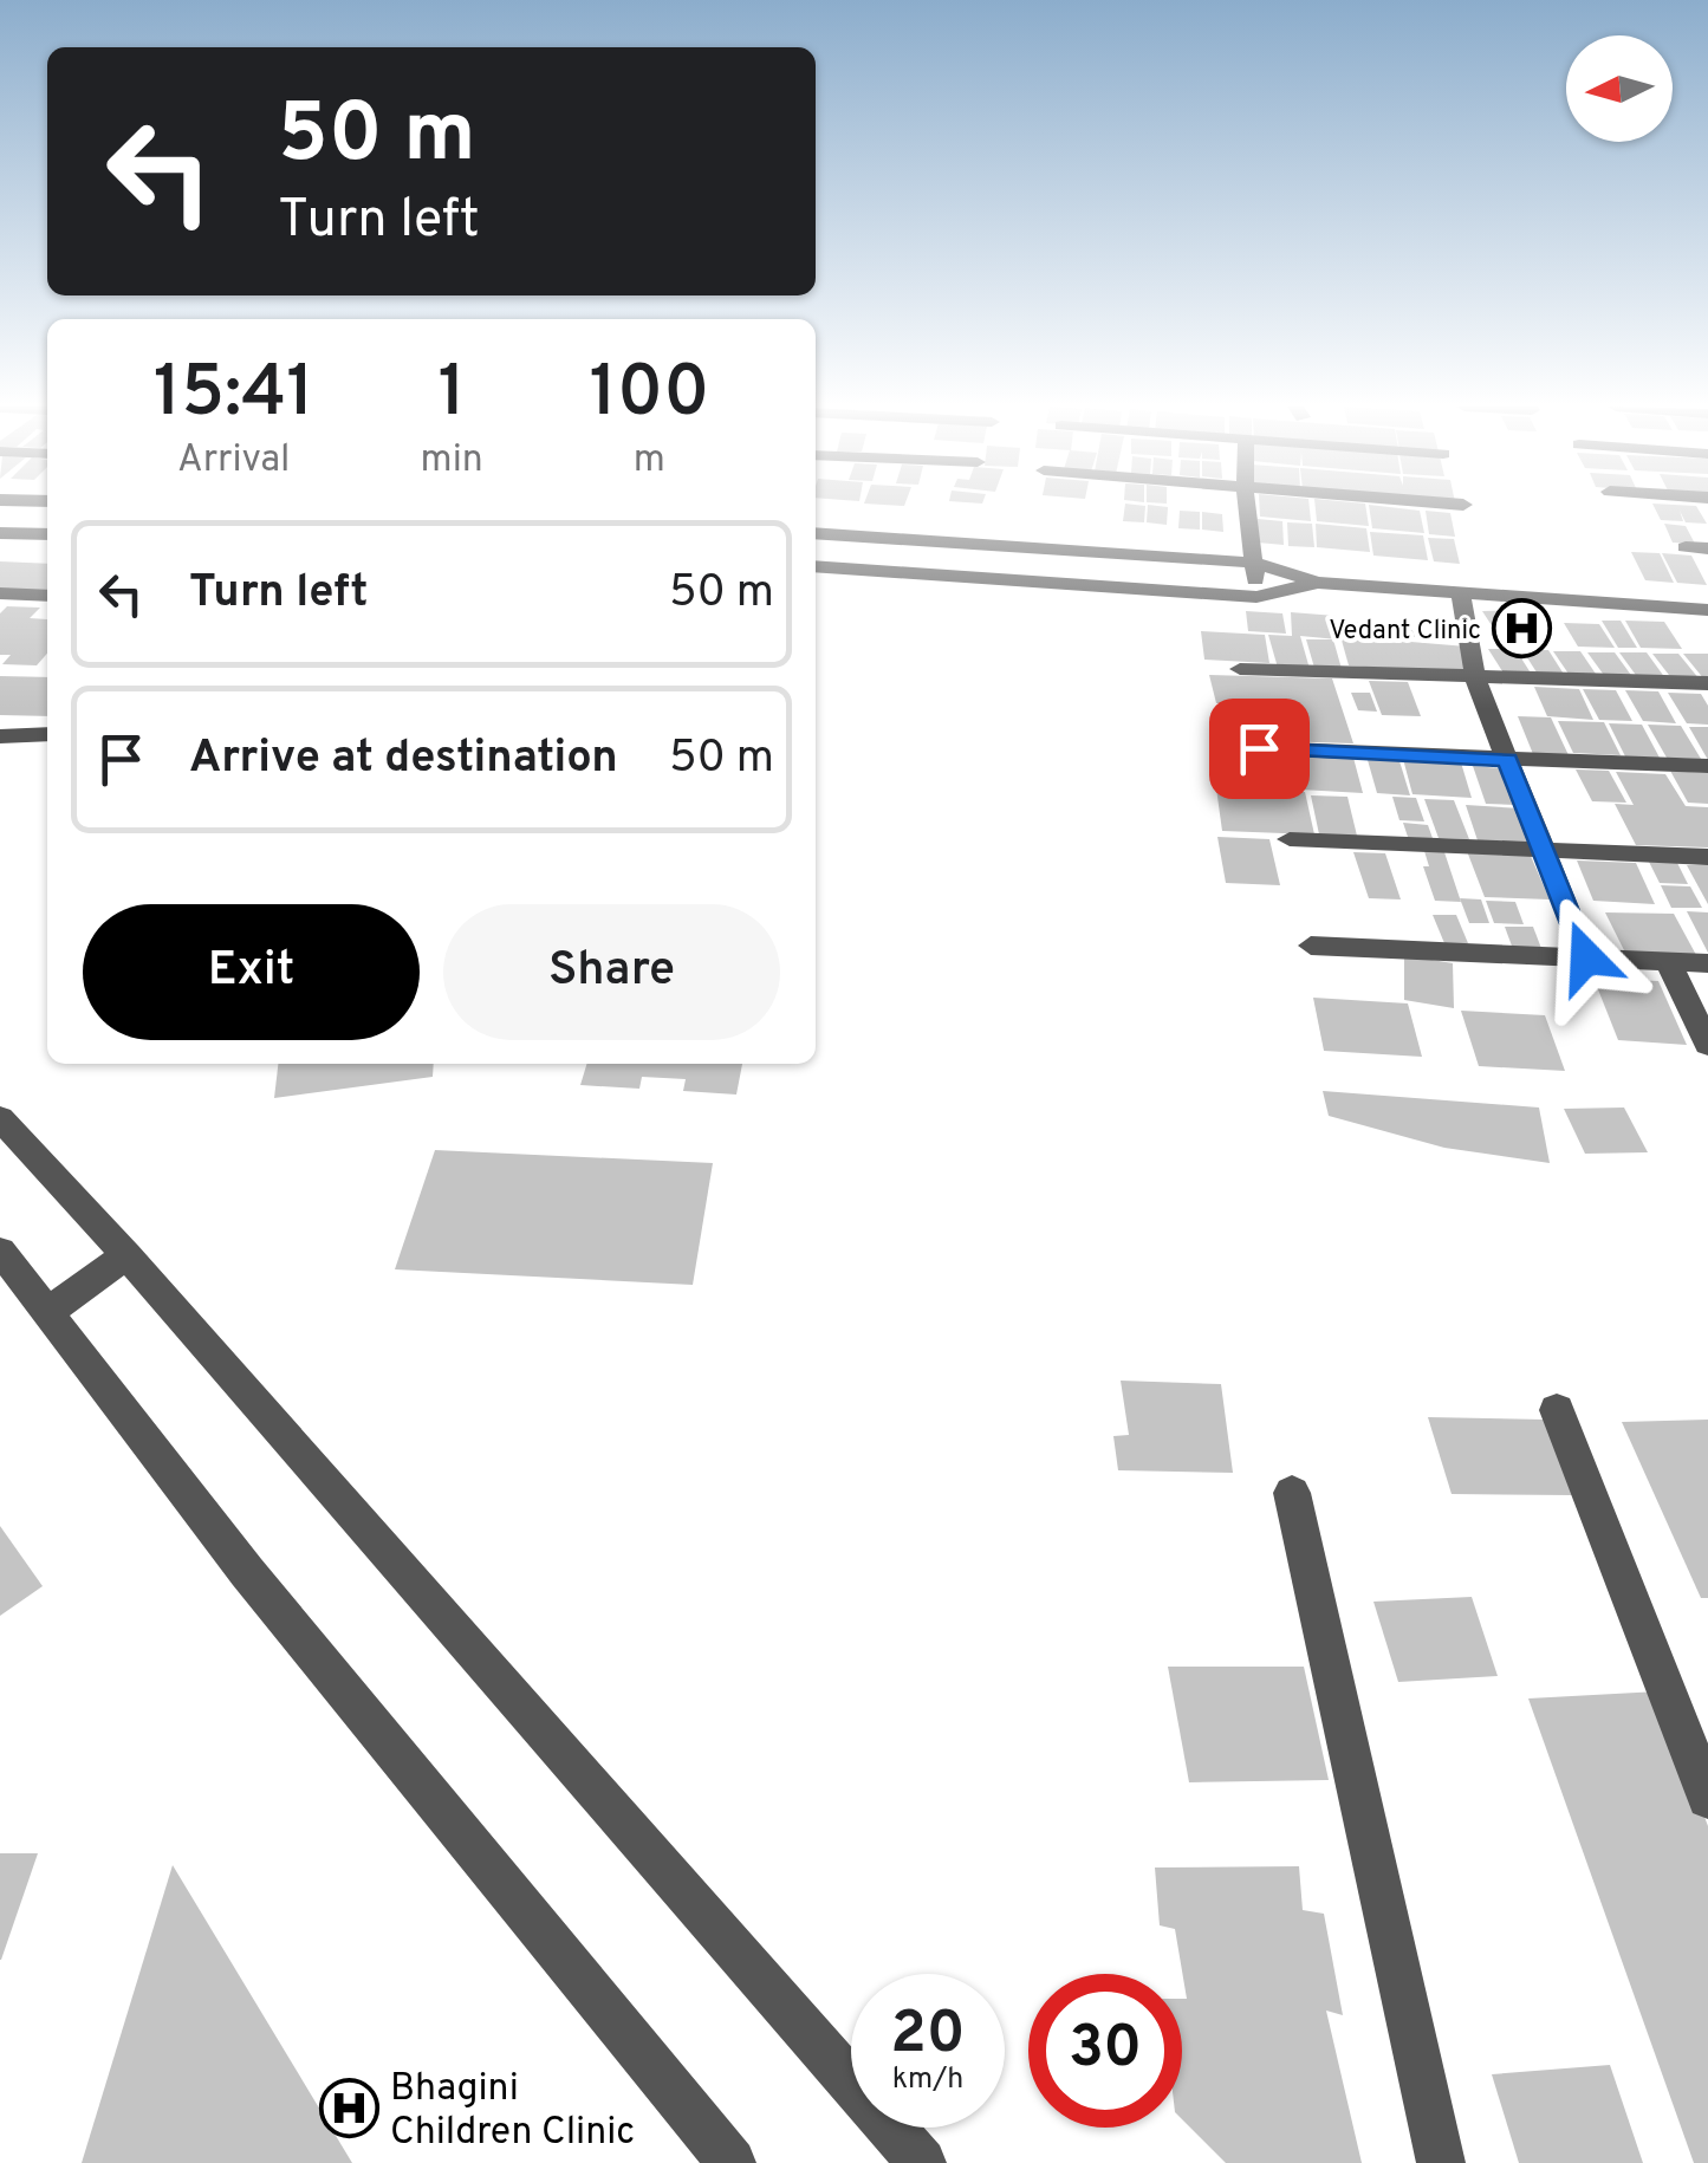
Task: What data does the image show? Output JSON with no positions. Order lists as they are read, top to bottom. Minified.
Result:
{"places":{"hospital":["Vedant Clinic","Bhagini Children Clinic"]},"north":"left","page":{"turn":["50 m","Turn left"],"eta":["15:41","Arrival","1","min","100","m"],"list":[{"name":"Turn left","value":"50 m"},{"name":"Arrive at destination","value":"50 m"}],"buttons":["Exit","Share"],"speed":"20 km/h","limit":"30"}}
